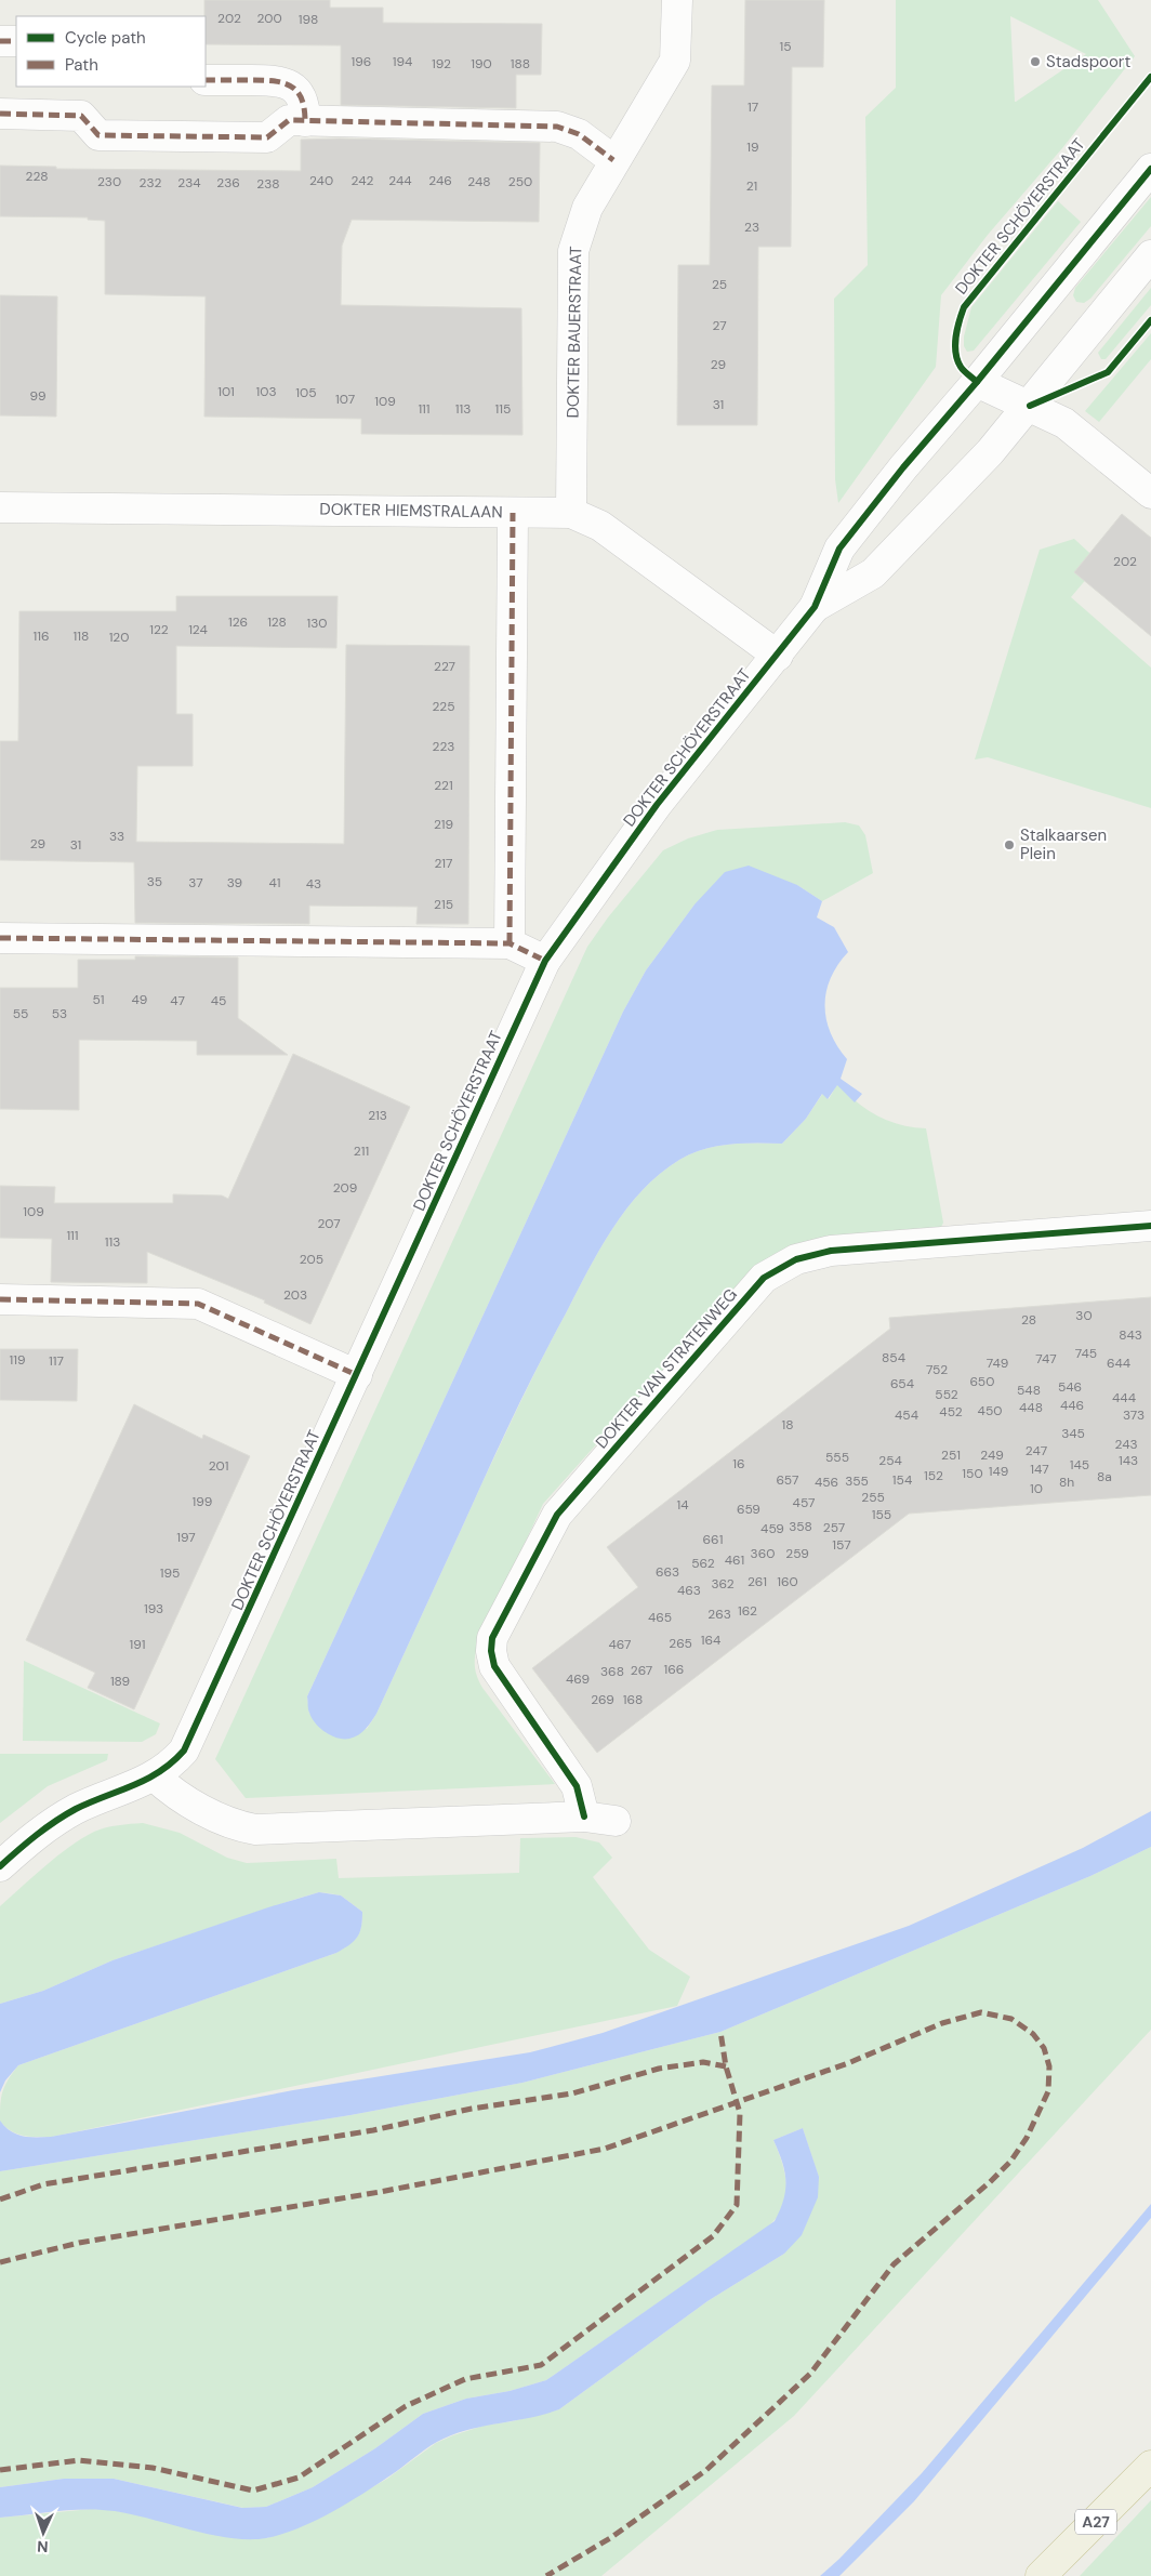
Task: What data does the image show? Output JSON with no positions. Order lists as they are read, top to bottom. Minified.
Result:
{"streets":{"highway":["A27"],"street":["DOKTER SCHÖYERSTRAAT","DOKTER BAUERSTRAAT","DOKTER HIEMSTRALAAN","DOKTER VAN STRATENWEG"]},"crossings":[["DOKTER SCHÖYERSTRAAT","DOKTER HIEMSTRALAAN"],["DOKTER BAUERSTRAAT","DOKTER HIEMSTRALAAN"]],"places":["Stadspoort","Stalkaarsen Plein"],"house_numbers":["202","200","198","15","196","194","192","190","188","17","19","228","240","242","244","246","230","248","250","232","234","236","238","21","23","25","27","29","101","103","105","99","107","109","31","111","113","115","202","126","128","130","122","124","116","118","120","227","225","223","221","219","33","29","31","217","35","37","39","41","43","215","51","49","47","45","55","53","213","211","209","109","207","111","113","205","203","30","28","843","745","854","747","119","117","749","644","752","650","654","546","548","552","444","446","448","450","452","454","373","18","345","243","247","251","249","555","254","143","16","145","201","147","149","150","152","8a","657","154","355","456","8h","10","255","199","457","14","659","155","358","257","459","197","661","157","360","259","461","562","663","195","261","160","362","463","193","162","263","465","164","265","191","467","166","267","368","469","189","269","168"],"legend":["Cycle path","Path"],"north":"bottom"}
